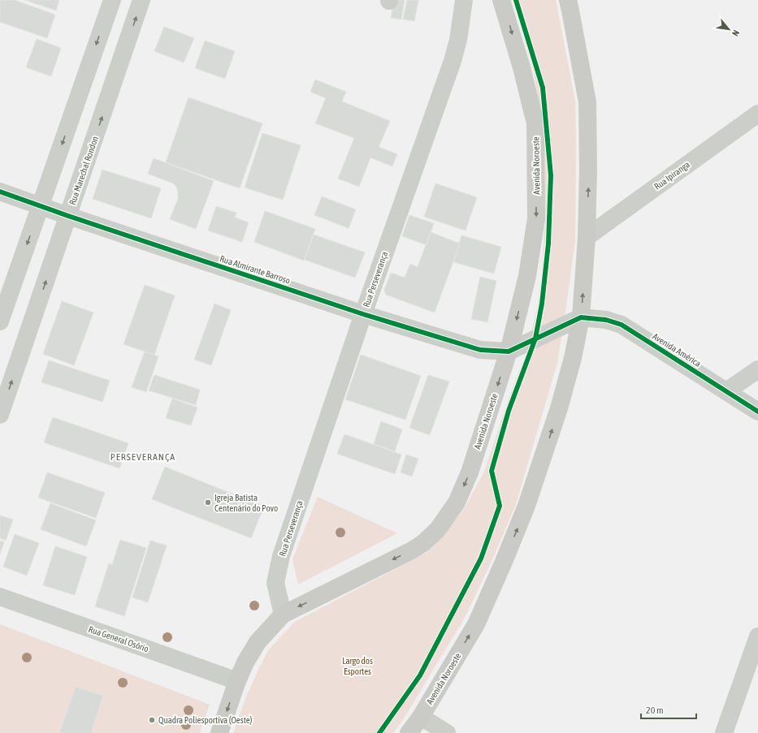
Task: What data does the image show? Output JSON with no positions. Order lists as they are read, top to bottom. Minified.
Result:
{"streets":{"main road":["Avenida Noroeste"],"street":["Rua Marechal Rondon","Rua Ipiranga","Rua Almirante Barroso","Rua Perseverança","Avenida América","Rua General Osório"]},"crossings":[["Avenida Noroeste","Rua Ipiranga"],["Avenida Noroeste","Rua Almirante Barroso"],["Avenida Noroeste","Rua Perseverança"],["Avenida Noroeste","Avenida América"],["Avenida Noroeste","Rua General Osório"],["Rua Marechal Rondon","Rua Almirante Barroso"],["Rua Almirante Barroso","Rua Perseverança"]],"districts":["PERSEVERANÇA"],"parks":["Largo dos Esportes"],"places":["Igreja Batista Centenário do Povo","Quadra Poliesportiva (Oeste)"],"scale_bar":"20 m","north":"bottom right"}
